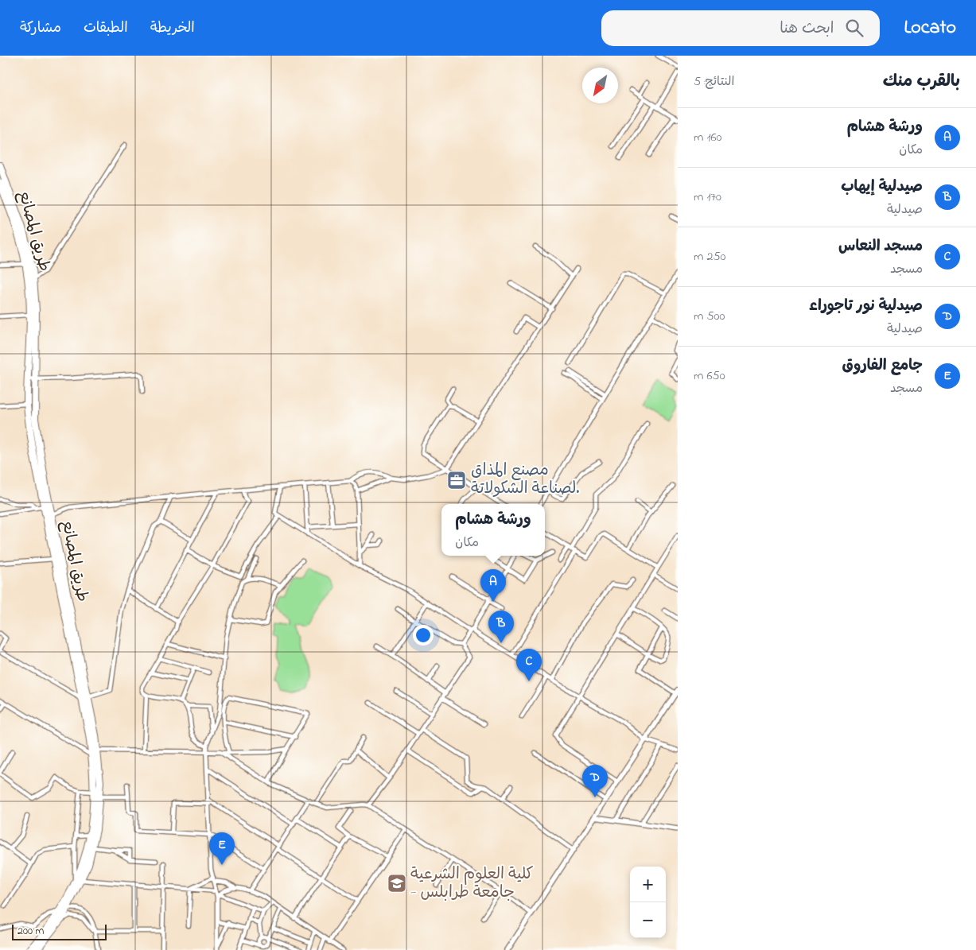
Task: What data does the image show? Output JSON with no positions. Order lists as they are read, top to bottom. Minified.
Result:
{"streets":{"main road":["طريق المصانع"]},"places":{"office":["مصنع المذاق لصناعة الشكولاتة."],"school or university":["كلية العلوم الشرعية - جامعة طرابلس"]},"scale_bar":"200 m","north":"bottom left","page":{"header":"Locato","search":"ابحث هنا","nav":["الخريطة","الطبقات","مشاركة"],"heading":["بالقرب منك","النتائج: 5"],"list":[{"mark":"A","name":"ورشة هشام","note":"مكان","value":"160 m"},{"mark":"B","name":"صيدلية إيهاب","note":"صيدلية","value":"170 m"},{"mark":"C","name":"مسجد النعاس","note":"مسجد","value":"250 m"},{"mark":"D","name":"صيدلية نور تاجوراء","note":"صيدلية","value":"500 m"},{"mark":"E","name":"جامع الفاروق","note":"مسجد","value":"650 m"}],"popup":["ورشة هشام","مكان"],"pins":["A","B","C","D","E"],"map_buttons":["+","−"],"scale":"200 m"}}
